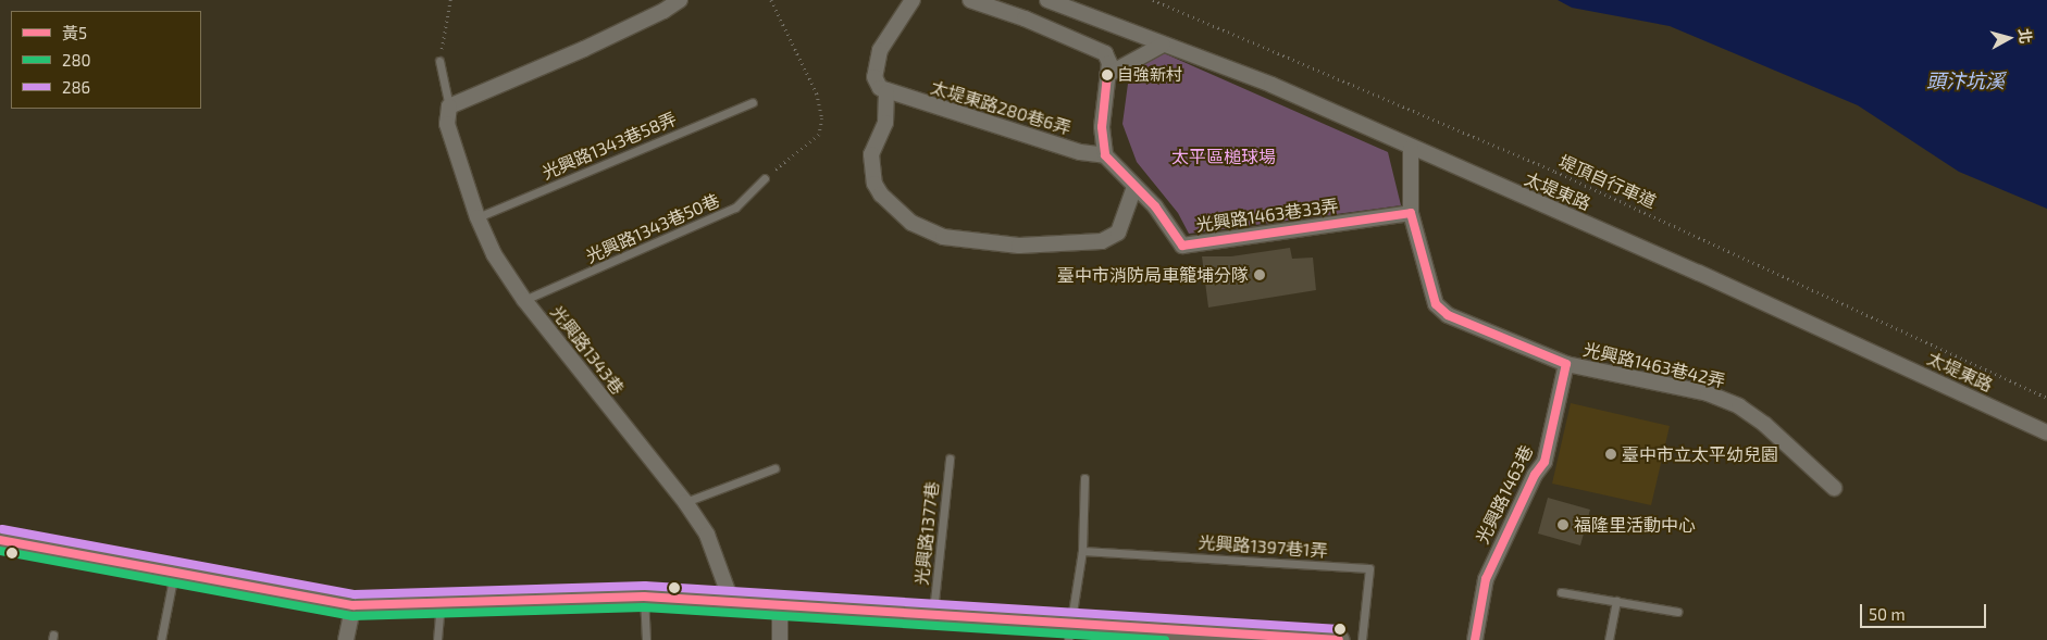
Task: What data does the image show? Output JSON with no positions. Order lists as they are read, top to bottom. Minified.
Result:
{"streets":{"street":["太堤東路280巷6弄","太堤東路","光興路1463巷33弄","光興路1343巷","光興路1463巷42弄","光興路1463巷"],"lane":["光興路1343巷58弄","光興路1343巷50巷","光興路1377巷","光興路1397巷1弄"],"path":["堤頂自行車道"]},"crossings":[["太堤東路280巷6弄","光興路1463巷33弄"],["光興路1343巷58弄","光興路1343巷"],["光興路1343巷50巷","光興路1343巷"],["光興路1463巷42弄","光興路1463巷"]],"water":["頭汴坑溪"],"parks":["太平區槌球場"],"places":["自強新村","臺中市消防局車籠埔分隊","臺中市立太平幼兒園","福隆里活動中心"],"lines":["transit line 黃5","transit line 286","transit line 280"],"legend":["黃5","280","286"],"scale_bar":"50 m","north":"right"}
